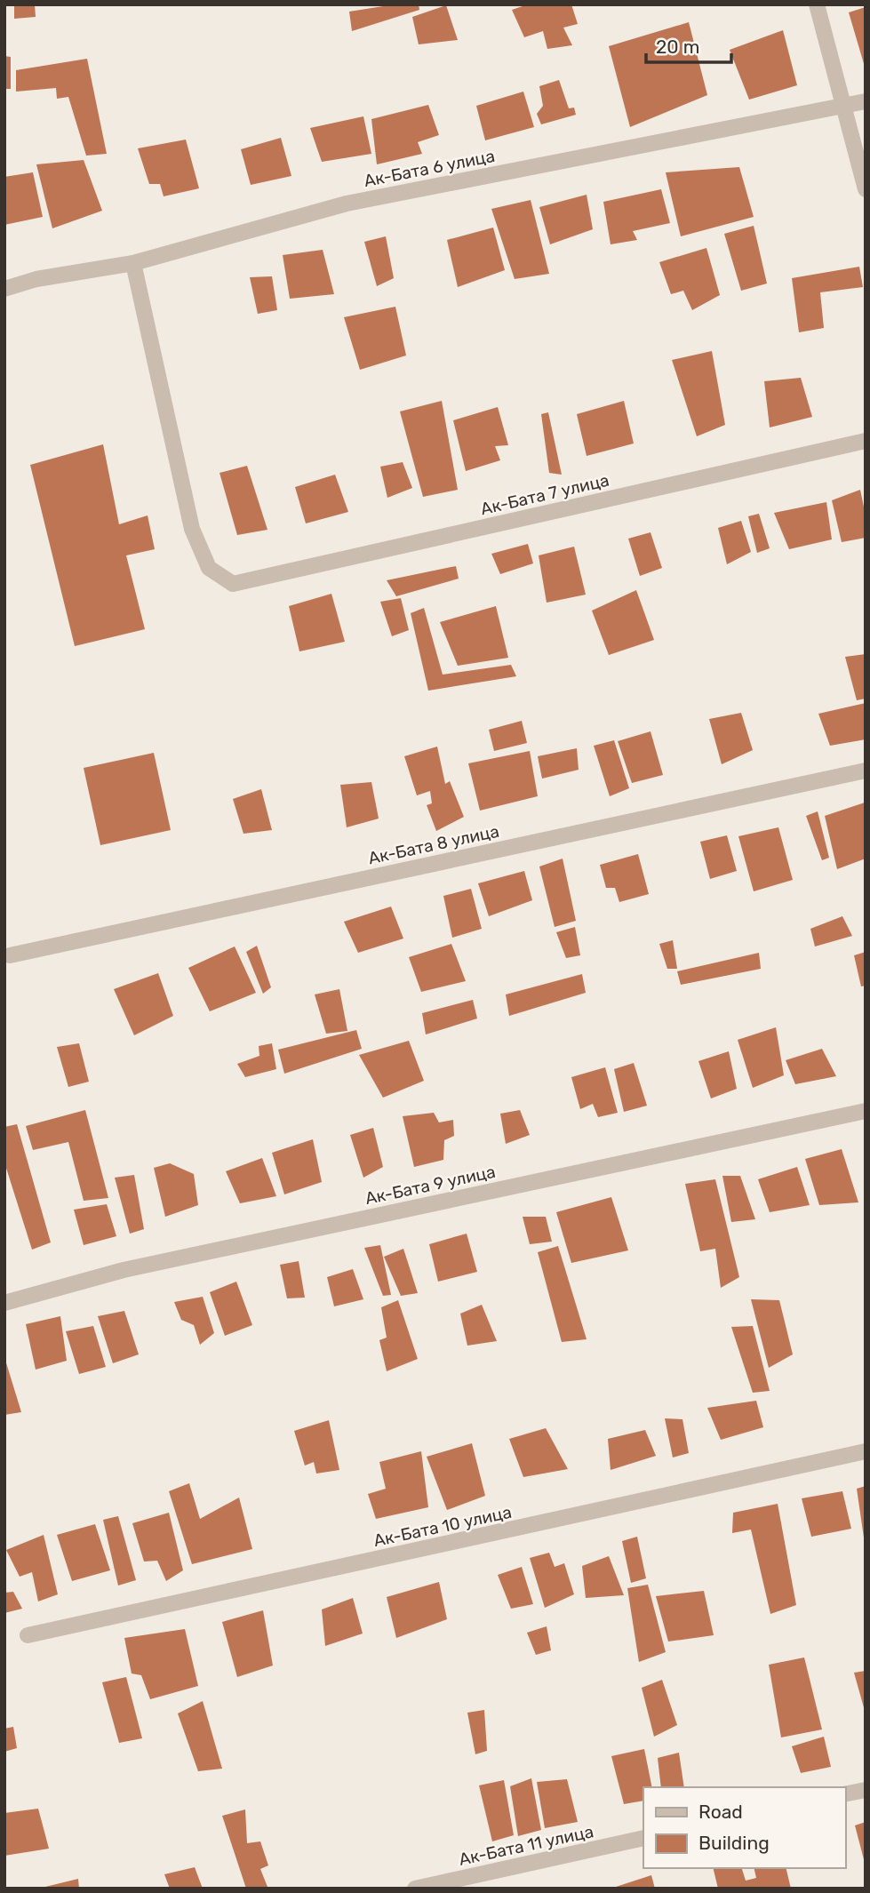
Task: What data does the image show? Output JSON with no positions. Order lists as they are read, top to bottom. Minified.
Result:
{"streets":{"street":["Ак-Бата 6 улица","Ак-Бата 7 улица","Ак-Бата 8 улица","Ак-Бата 9 улица","Ак-Бата 10 улица","Ак-Бата 11 улица"]},"crossings":[["Ак-Бата 6 улица","Ак-Бата 7 улица"]],"legend":["Road","Building"],"scale_bar":"20 m"}
